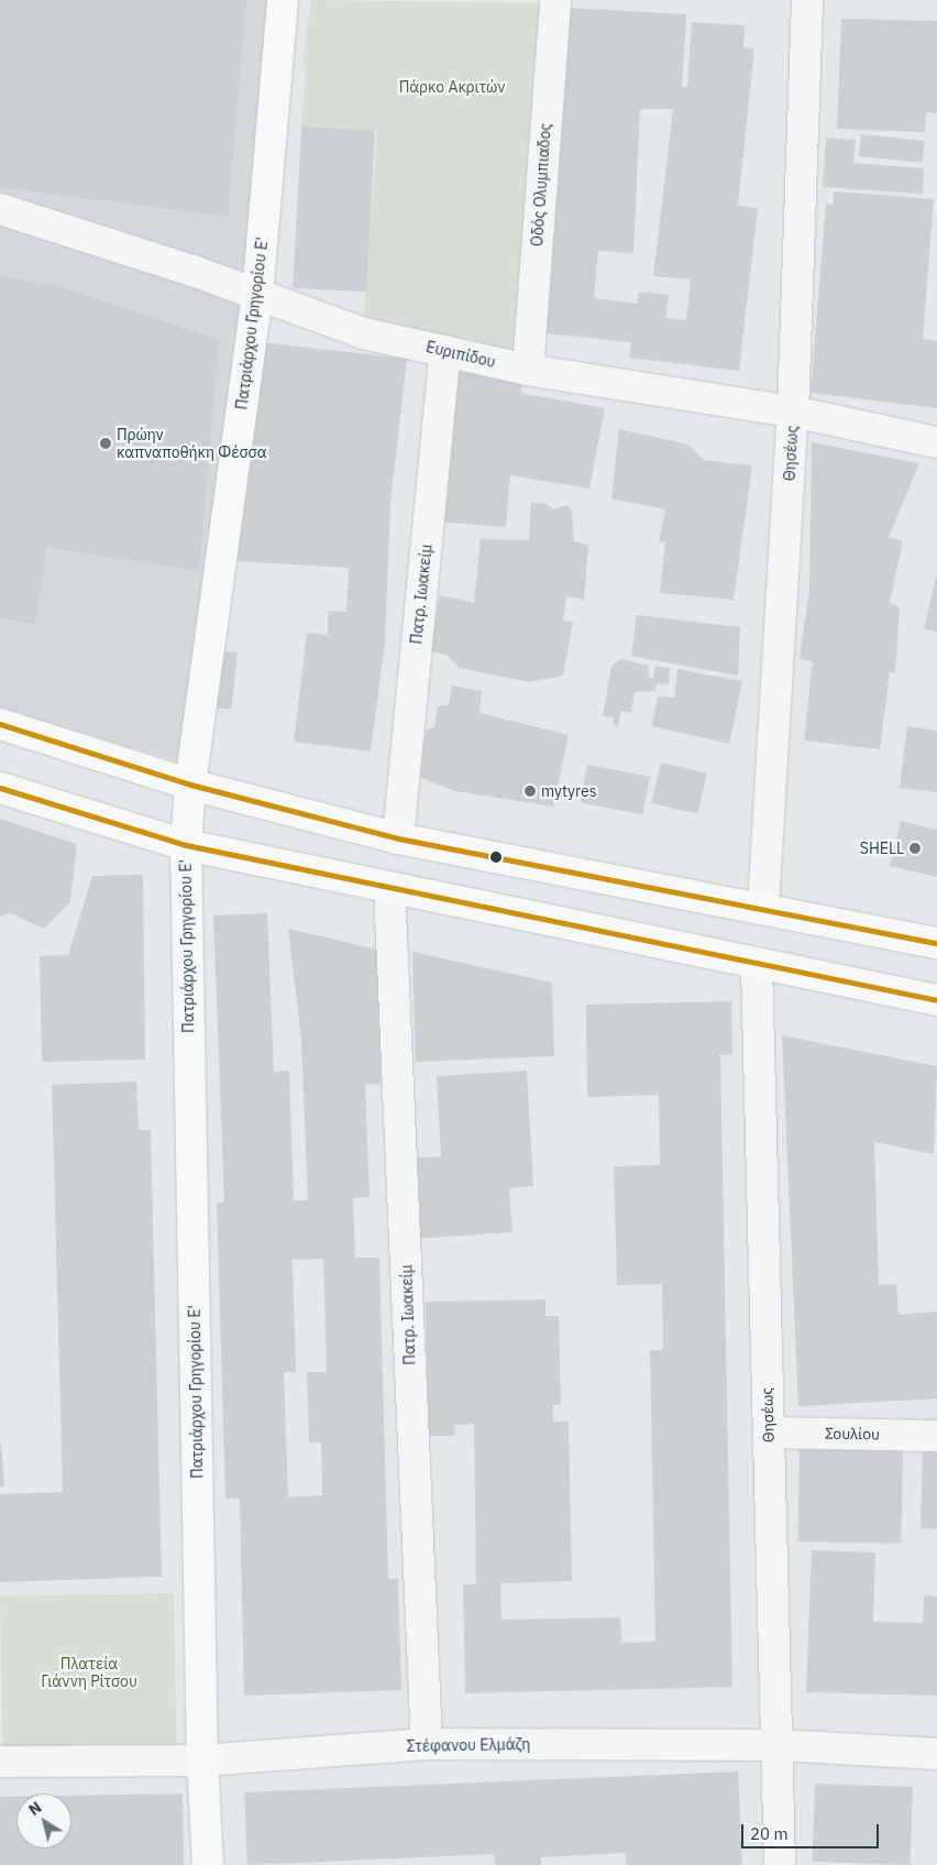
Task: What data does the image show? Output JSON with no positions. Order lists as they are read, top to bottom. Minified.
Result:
{"streets":{"main road":["Πατριάρχου Γρηγορίου Ε'"],"street":["Οδός Ολυμπιαδος","Ευριπίδου","Θησέως","Πατρ. Ιωακείμ","Σουλίου","Στέφανου Ελμάζη"]},"crossings":[["Οδός Ολυμπιαδος","Ευριπίδου"],["Πατριάρχου Γρηγορίου Ε'","Ευριπίδου"],["Πατριάρχου Γρηγορίου Ε'","Στέφανου Ελμάζη"],["Ευριπίδου","Θησέως"],["Ευριπίδου","Πατρ. Ιωακείμ"],["Θησέως","Σουλίου"],["Θησέως","Στέφανου Ελμάζη"],["Πατρ. Ιωακείμ","Στέφανου Ελμάζη"]],"parks":["Πάρκο Ακριτών","Πλατεία Γιάννη Ρίτσου"],"places":["Πρώην καπναποθήκη Φέσσα","mytyres","SHELL"],"scale_bar":"20 m","north":"top left"}
